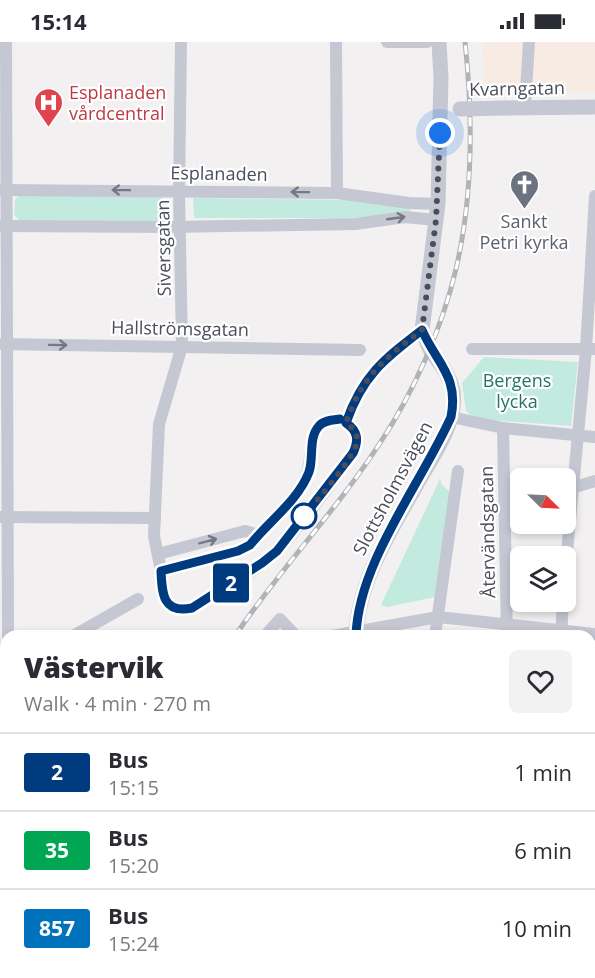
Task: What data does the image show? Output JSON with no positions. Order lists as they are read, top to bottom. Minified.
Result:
{"streets":{"street":["Kvarngatan","Esplanaden","Siversgatan","Hallströmsgatan","Slottsholmsvägen","Återvändsgatan"]},"crossings":[["Esplanaden","Siversgatan"],["Siversgatan","Hallströmsgatan"]],"one_way":["Hallströmsgatan"],"parks":["Bergens lycka"],"places":{"hospital":["Esplanaden vårdcentral"],"church":["Sankt Petri kyrka"]},"lines":["bus line 2"],"north":"bottom right","page":{"status":"15:14","on_map":"2","heading":["Västervik","Walk · 4 min · 270 m"],"list":[{"mark":"2","name":"Bus","note":"15:15","value":"1 min"},{"mark":"35","name":"Bus","note":"15:20","value":"6 min"},{"mark":"857","name":"Bus","note":"15:24","value":"10 min"}]}}
